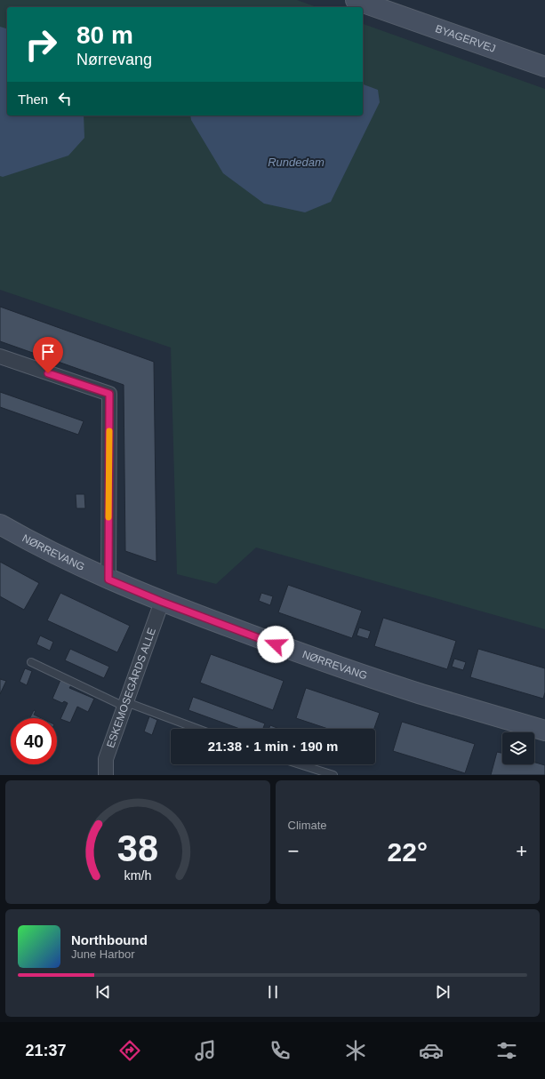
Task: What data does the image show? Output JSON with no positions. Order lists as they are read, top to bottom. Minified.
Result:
{"streets":{"street":["BYAGERVEJ","NØRREVANG","ESKEMOSEGÅRDS ALLE"]},"crossings":[["NØRREVANG","ESKEMOSEGÅRDS ALLE"]],"water":["Rundedam"],"page":{"turn":["80 m","Nørrevang"],"then":"Then","limit":"40","trip":"21:38 · 1 min · 190 m","tile":"Climate","heat":["−","22°","+"],"song":["Northbound","June Harbor"],"tabs":"21:37","gauge":["38","km/h"]}}
